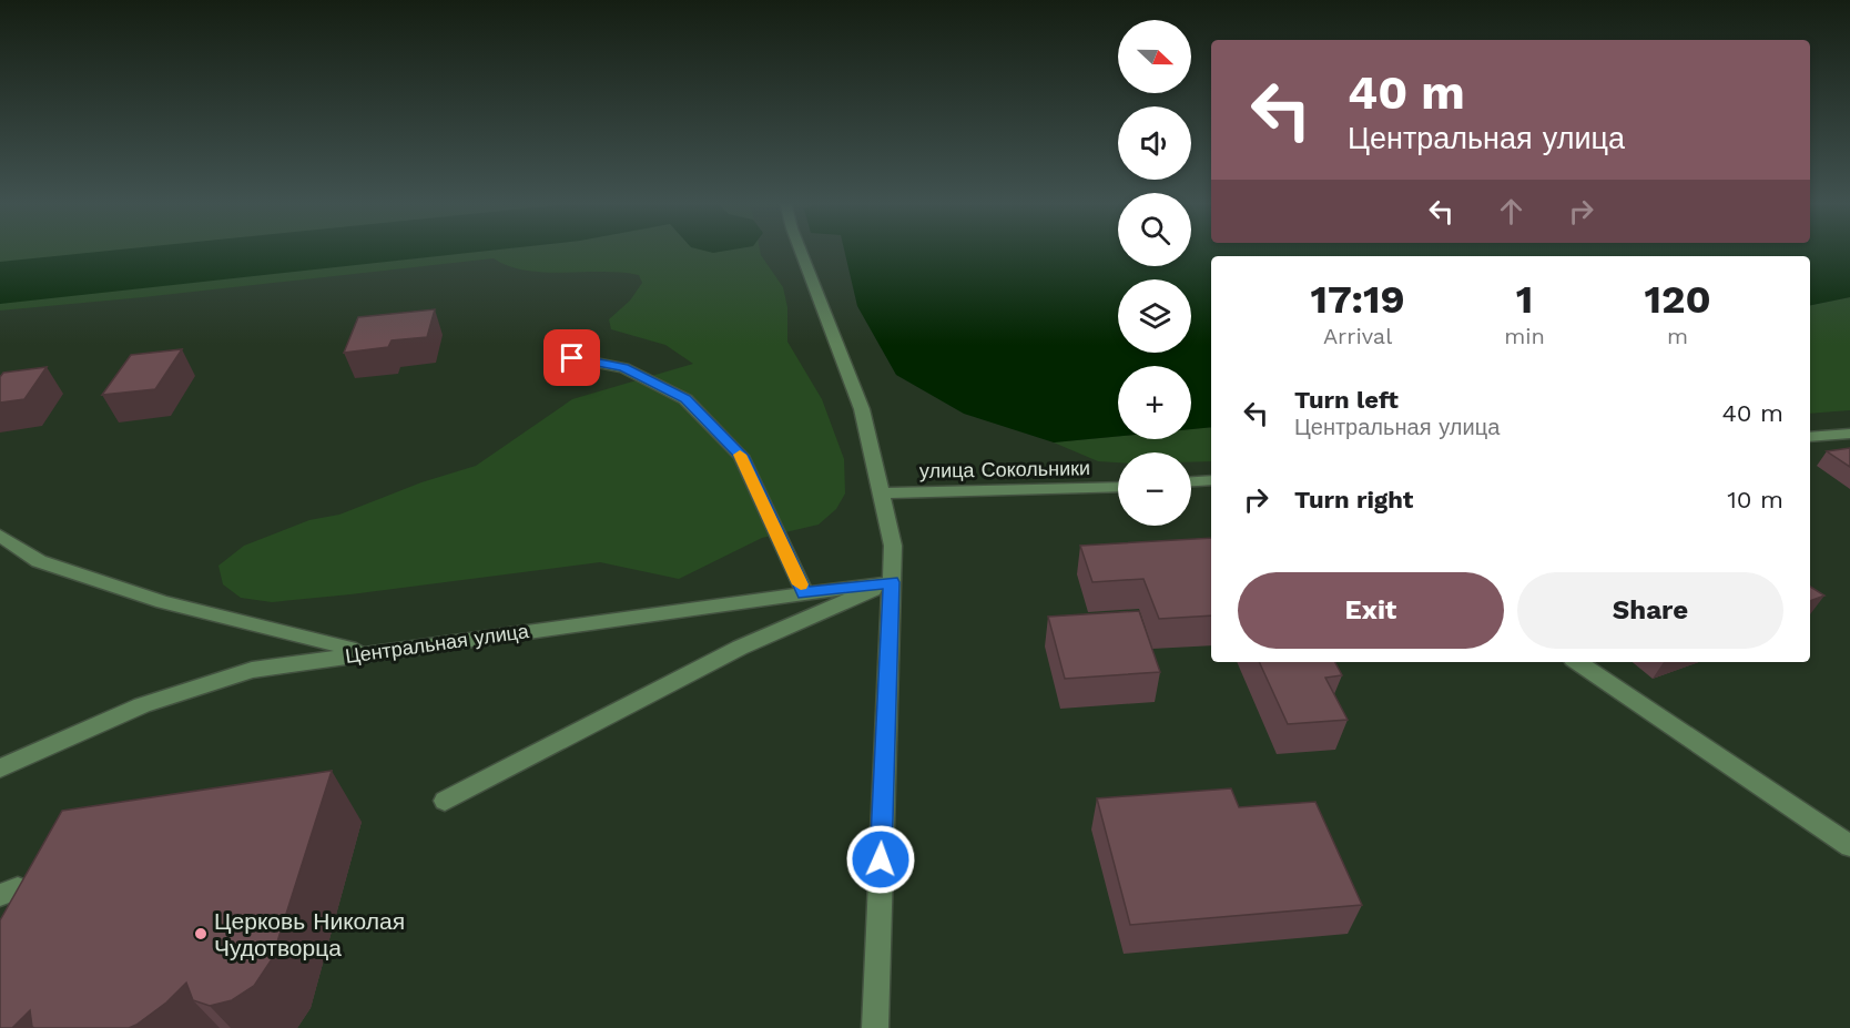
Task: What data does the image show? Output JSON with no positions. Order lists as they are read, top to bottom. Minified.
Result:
{"streets":{"street":["улица Сокольники","Центральная улица"]},"places":["Церковь Николая Чудотворца"],"north":"right","page":{"map_buttons":["+","−"],"turn":["40 m","Центральная улица"],"eta":["17:19","Arrival","1","min","120","m"],"list":[{"name":"Turn left","note":"Центральная улица","value":"40 m"},{"name":"Turn right","value":"10 m"}],"buttons":["Exit","Share"]}}
